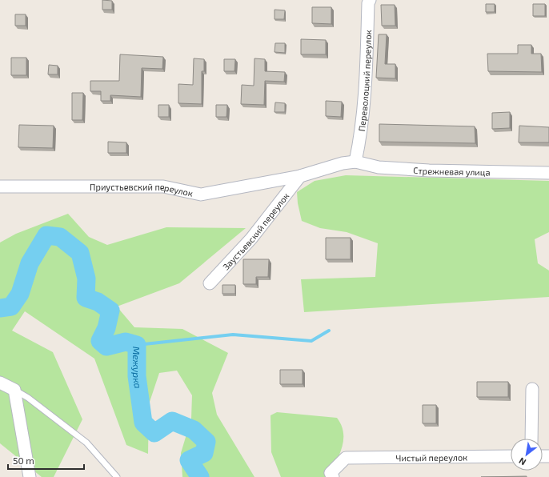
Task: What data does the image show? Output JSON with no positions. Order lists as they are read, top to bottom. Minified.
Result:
{"streets":{"street":["Переволоцкий переулок","Стрежневая улица","Приустьевский переулок","Заустьевский переулок","Чистый переулок"]},"crossings":[["Переволоцкий переулок","Стрежневая улица"],["Переволоцкий переулок","Приустьевский переулок"],["Стрежневая улица","Приустьевский переулок"],["Приустьевский переулок","Заустьевский переулок"]],"water":["Межурка"],"scale_bar":"50 m","north":"bottom left"}
